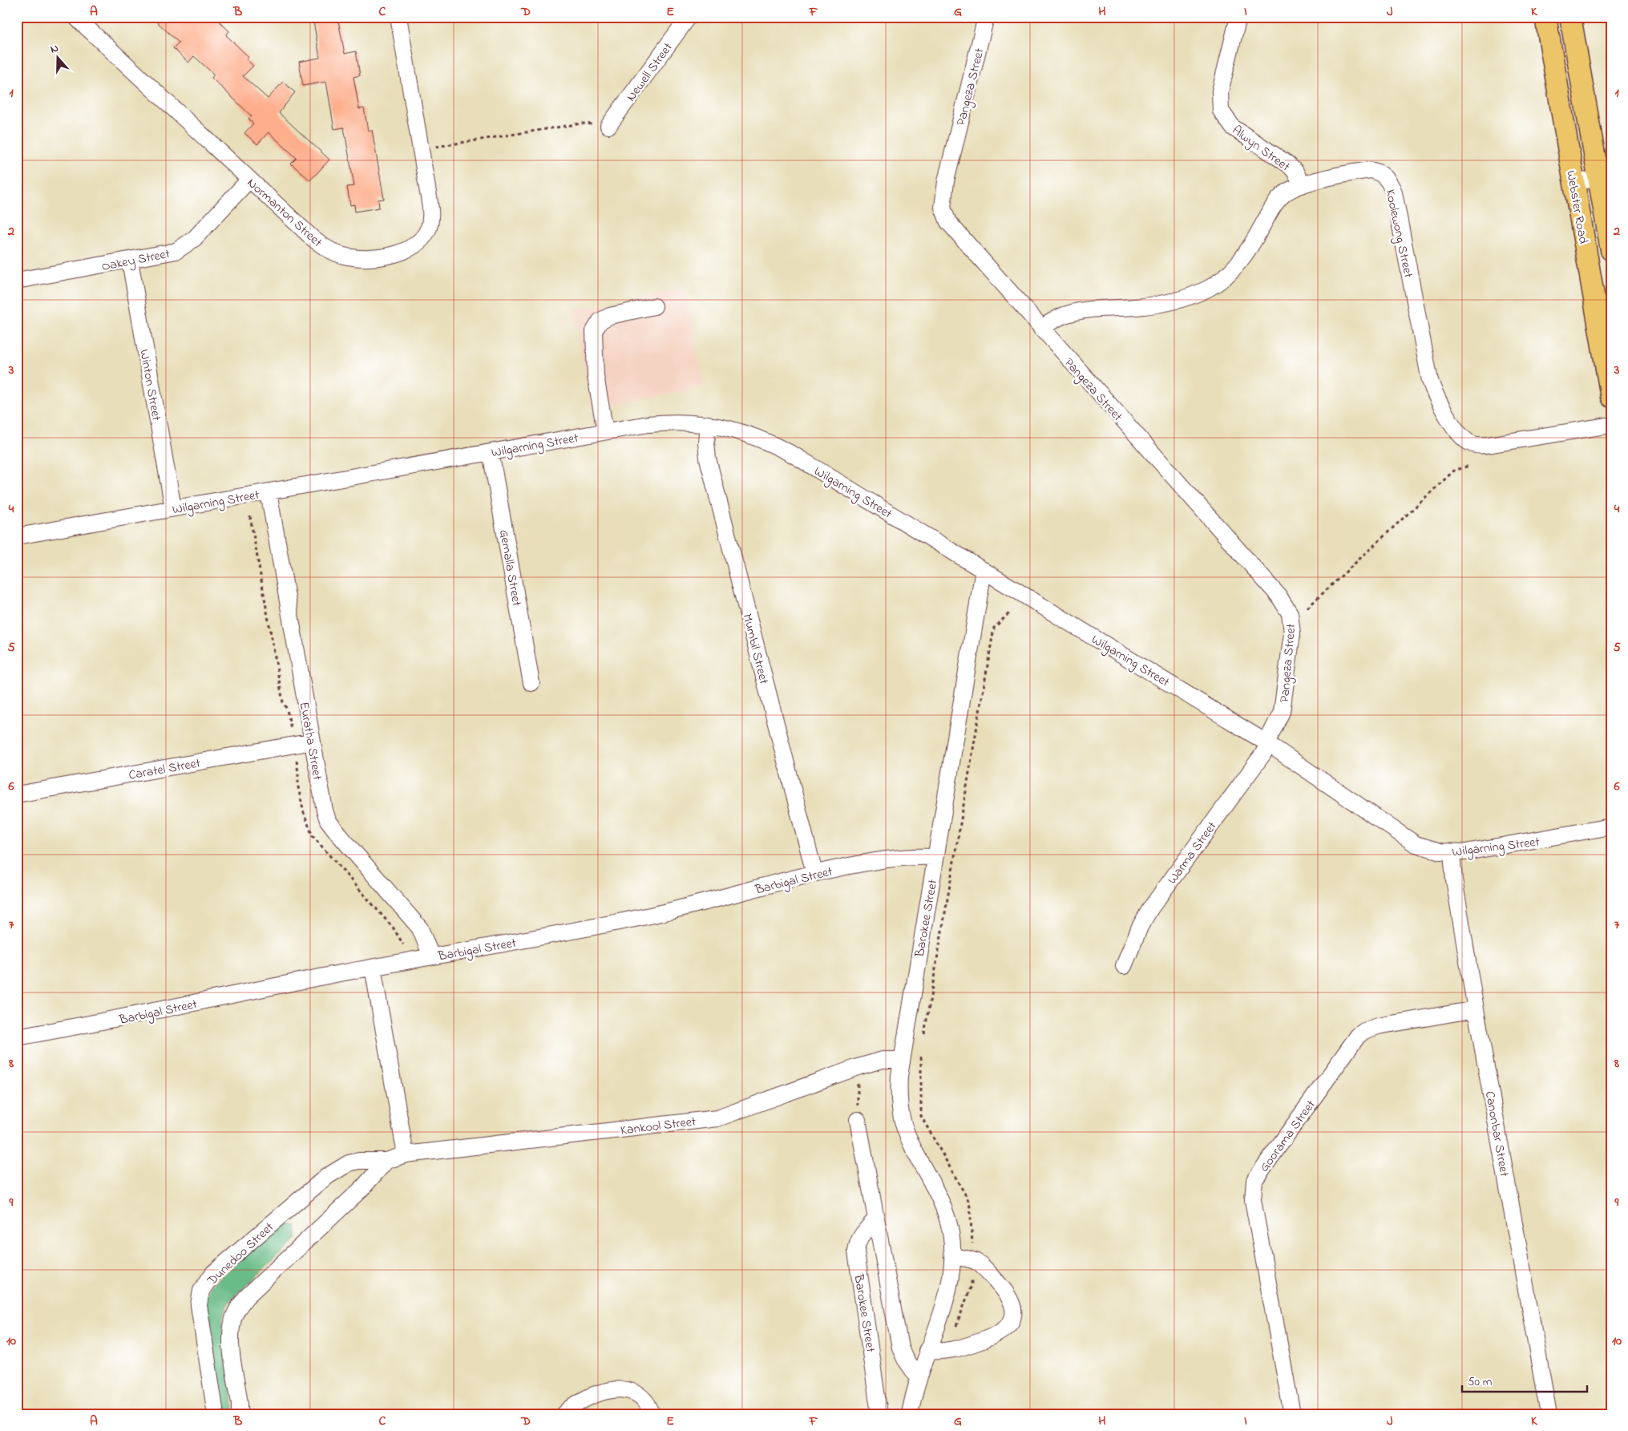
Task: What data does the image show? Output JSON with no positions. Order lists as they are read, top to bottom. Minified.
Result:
{"streets":{"main road":["Webster Road"],"street":["Newell Street","Pangeza Street","Alwyn Street","Normanton Street","Koolewong Street","Oakey Street","Winton Street","Wilgarning Street","Gemalla Street","Mumbil Street","Euratha Street","Caratel Street","Warma Street","Barbigal Street","Barokee Street","Kankool Street","Canonbar Street","Goorama Street","Dunedoo Street"]},"crossings":[["Pangeza Street","Koolewong Street"],["Pangeza Street","Wilgarning Street"],["Pangeza Street","Warma Street"],["Alwyn Street","Koolewong Street"],["Normanton Street","Oakey Street"],["Oakey Street","Winton Street"],["Winton Street","Wilgarning Street"],["Wilgarning Street","Gemalla Street"],["Wilgarning Street","Mumbil Street"],["Wilgarning Street","Euratha Street"],["Wilgarning Street","Warma Street"],["Wilgarning Street","Barokee Street"],["Wilgarning Street","Canonbar Street"],["Mumbil Street","Barbigal Street"],["Euratha Street","Caratel Street"],["Euratha Street","Barbigal Street"],["Barbigal Street","Barokee Street"],["Barokee Street","Kankool Street"],["Kankool Street","Dunedoo Street"],["Canonbar Street","Goorama Street"]],"scale_bar":"50 m","north":"top","grid":{"columns":["A","B","C","D","E","F","G","H","I","J","K"],"rows":["1","2","3","4","5","6","7","8","9","10"]}}
